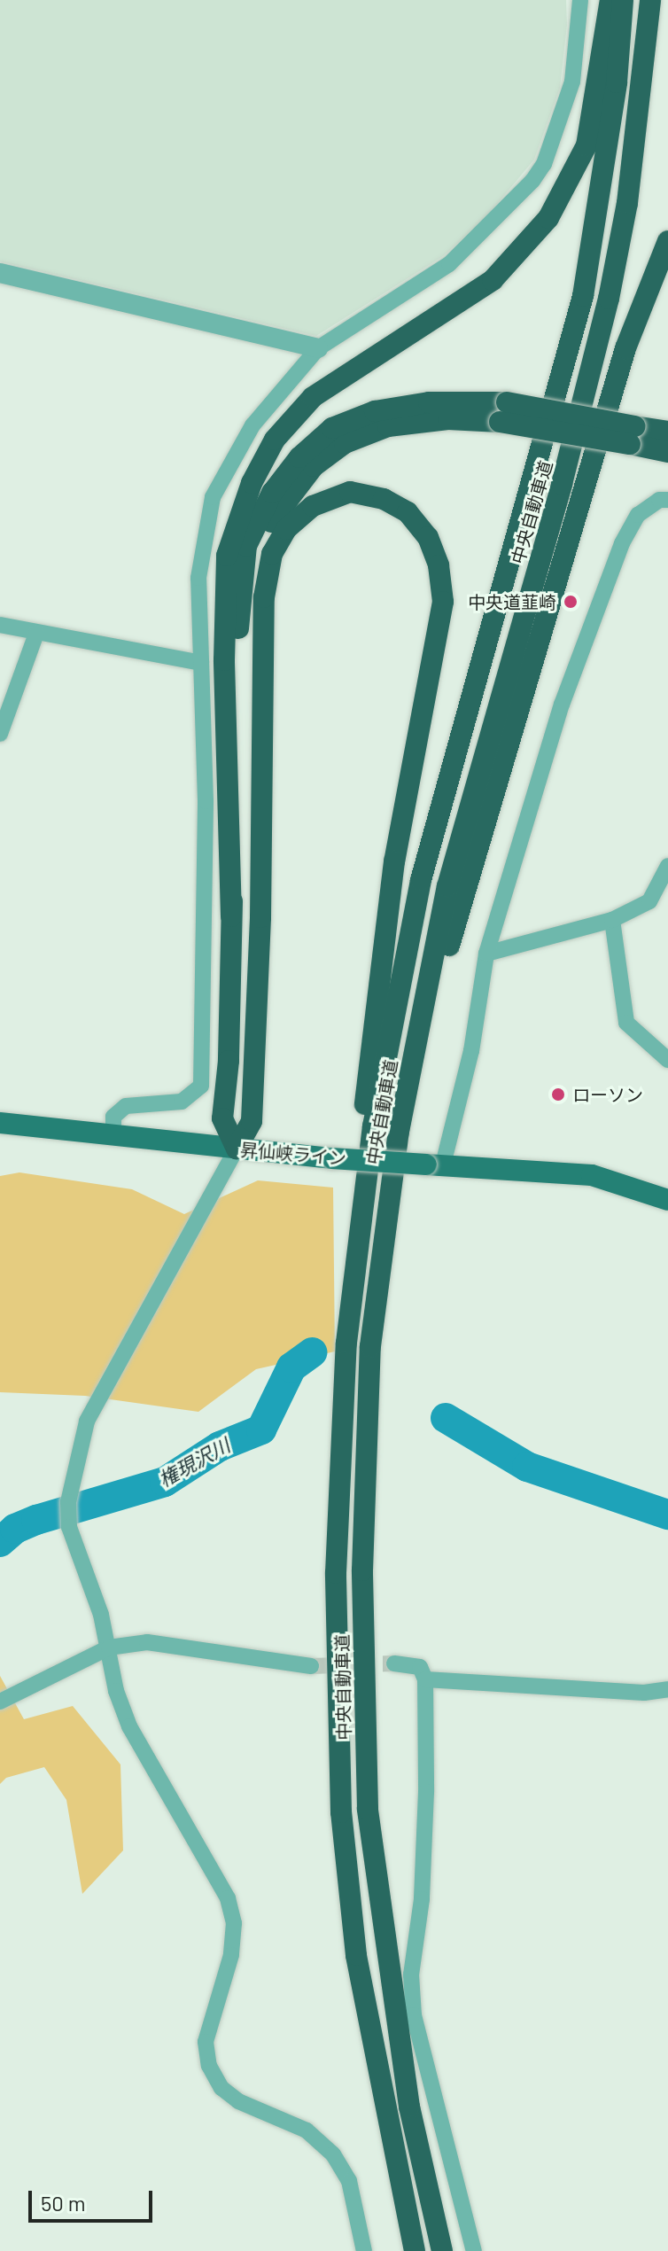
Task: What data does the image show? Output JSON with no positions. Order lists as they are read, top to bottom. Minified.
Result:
{"streets":{"highway":["中央自動車道"],"main road":["昇仙峡ライン"]},"water":["権現沢川"],"places":["中央道韮崎","ローソン"],"scale_bar":"50 m"}
